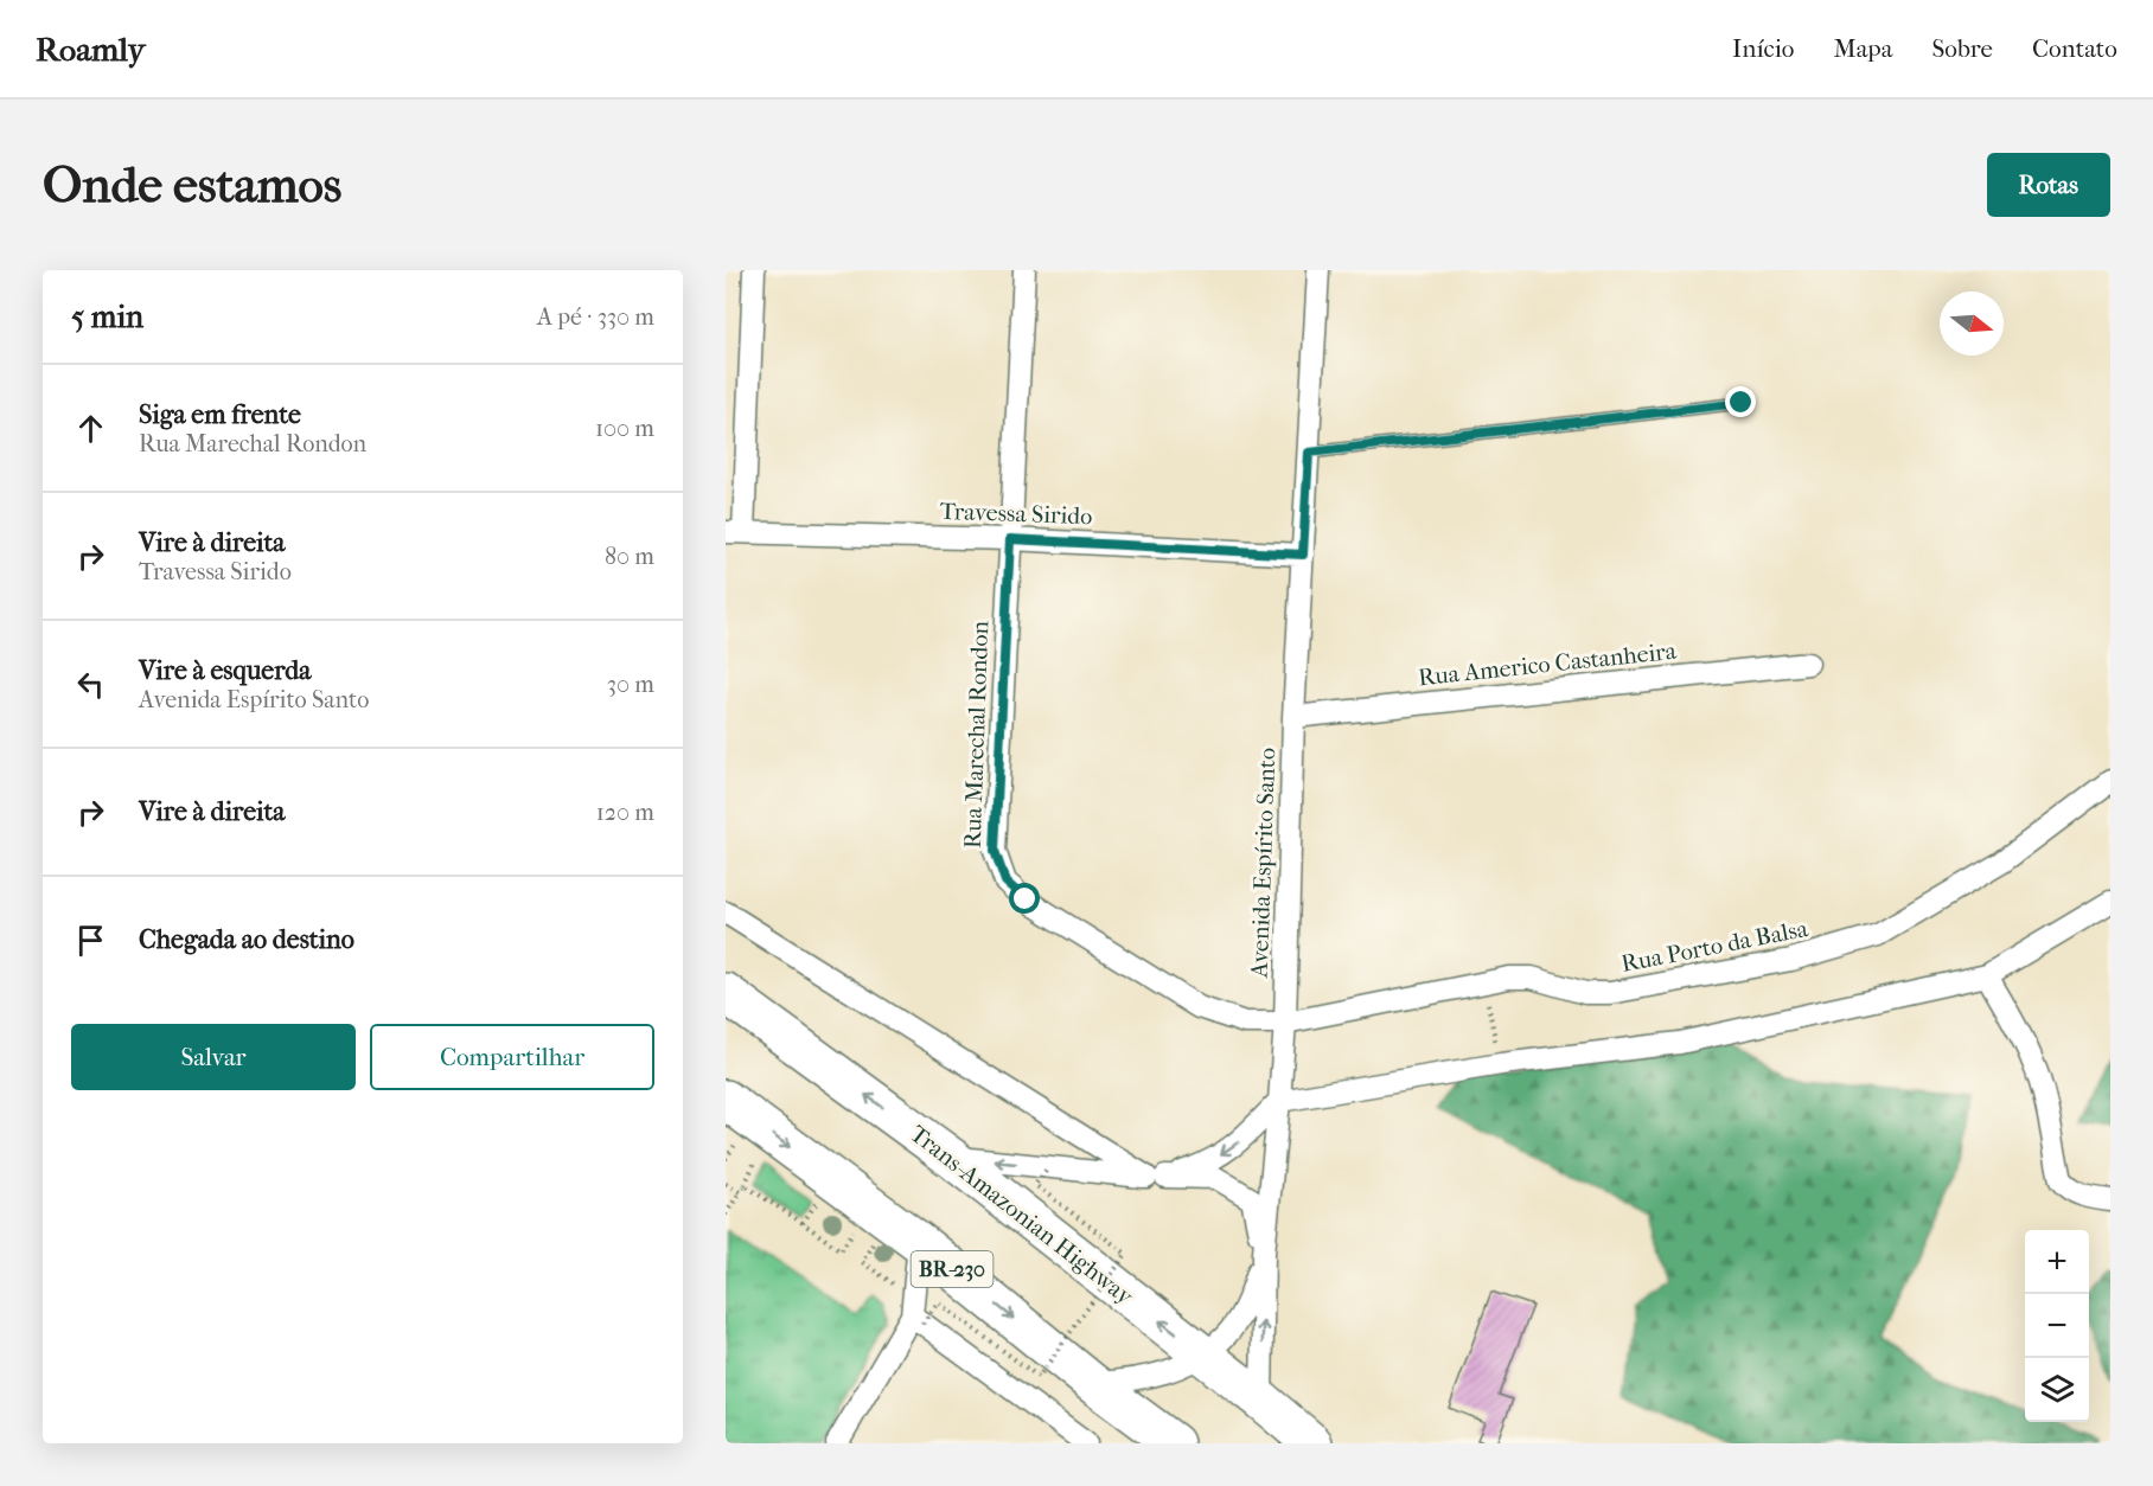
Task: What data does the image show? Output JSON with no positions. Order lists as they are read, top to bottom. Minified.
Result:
{"streets":{"highway":["Trans-Amazonian Highway","BR-230"],"street":["Travessa Sirido","Rua Americo Castanheira","Rua Marechal Rondon","Avenida Espírito Santo","Rua Porto da Balsa"]},"crossings":[["Travessa Sirido","Rua Marechal Rondon"],["Travessa Sirido","Avenida Espírito Santo"],["Rua Americo Castanheira","Avenida Espírito Santo"],["Rua Marechal Rondon","Avenida Espírito Santo"],["Rua Marechal Rondon","Rua Porto da Balsa"],["Avenida Espírito Santo","Rua Porto da Balsa"]],"north":"right","page":{"header":"Roamly","nav":["Início","Mapa","Sobre","Contato"],"buttons":["Rotas",["Salvar","Compartilhar"]],"title":"Onde estamos","heading":["5 min","A pé · 330 m"],"list":[["Siga em frente","Rua Marechal Rondon","100 m"],["Vire à direita","Travessa Sirido","80 m"],["Vire à esquerda","Avenida Espírito Santo","30 m"],["Vire à direita","120 m"],"Chegada ao destino"],"map_buttons":["+","−"]}}
